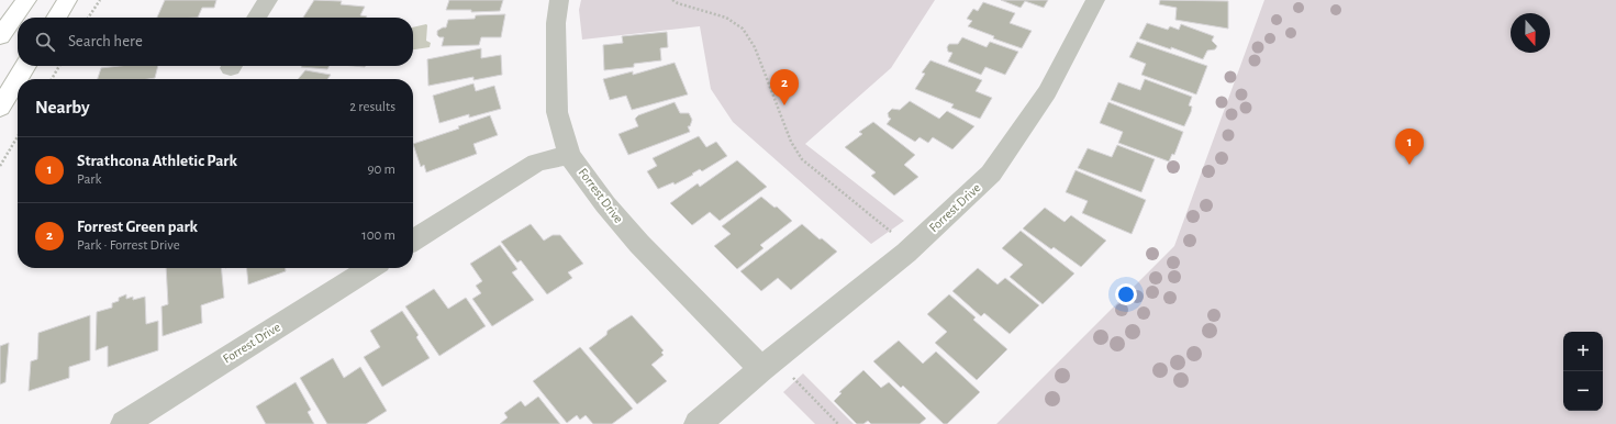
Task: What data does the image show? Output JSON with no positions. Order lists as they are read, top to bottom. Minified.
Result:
{"streets":{"street":["Forrest Drive"]},"north":"bottom","page":{"search":"Search here","pins":["2","1"],"heading":["Nearby","2 results"],"list":[{"mark":"1","name":"Strathcona Athletic Park","note":"Park","value":"90 m"},{"mark":"2","name":"Forrest Green park","note":"Park · Forrest Drive","value":"100 m"}],"map_buttons":["+","−"]}}
